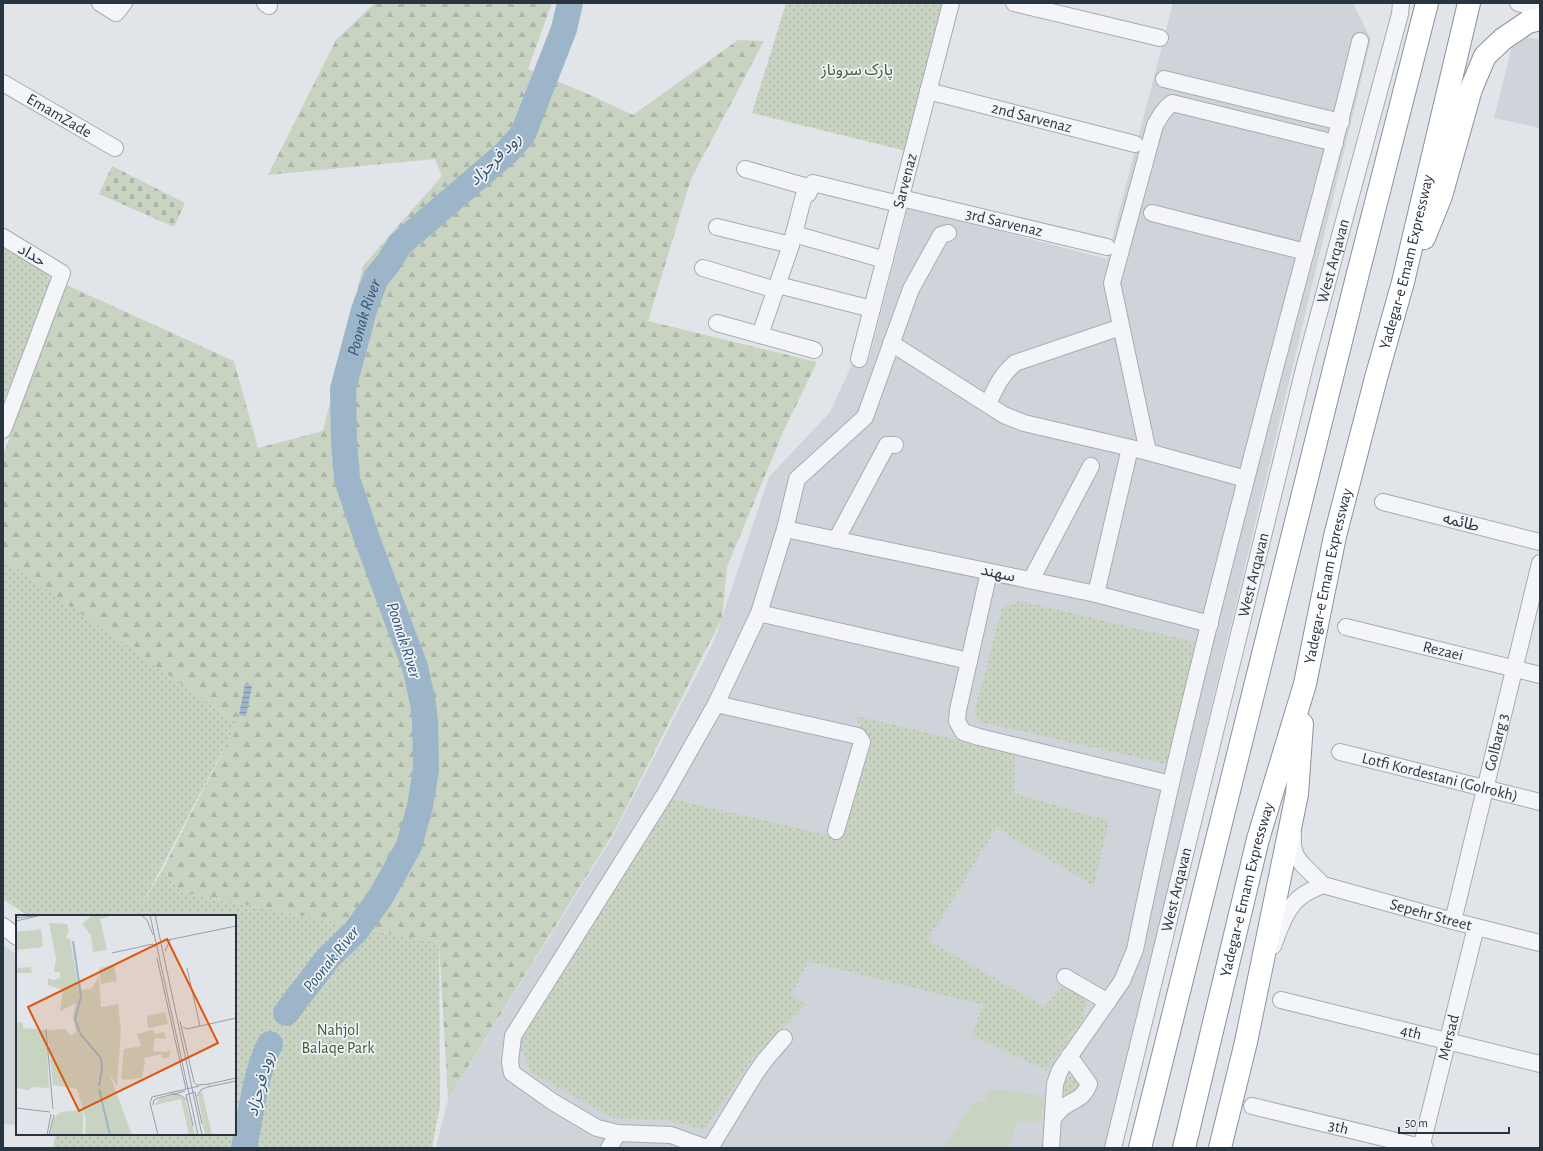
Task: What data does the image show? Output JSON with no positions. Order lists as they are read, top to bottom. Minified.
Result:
{"streets":{"highway":["Yadegar-e Emam Expressway"],"street":["EmamZade","2nd Sarvenaz","Sarvenaz","3rd Sarvenaz","حداد","West Arqavan","طائمه","سهند","Rezaei","Golbarg 3","Lotfi Kordestani (Golrokh)","Sepehr Street","4th","Mersad","3th"]},"crossings":[["2nd Sarvenaz","Sarvenaz"],["Sarvenaz","3rd Sarvenaz"],["Rezaei","Golbarg 3"],["Golbarg 3","Lotfi Kordestani (Golrokh)"],["Golbarg 3","Sepehr Street"],["Sepehr Street","Mersad"],["4th","Mersad"],["Mersad","3th"]],"water":["رود فرحزاد","Poonak River"],"parks":["پارک سروناز","Nahjol Balaqe Park"],"scale_bar":"50 m"}
